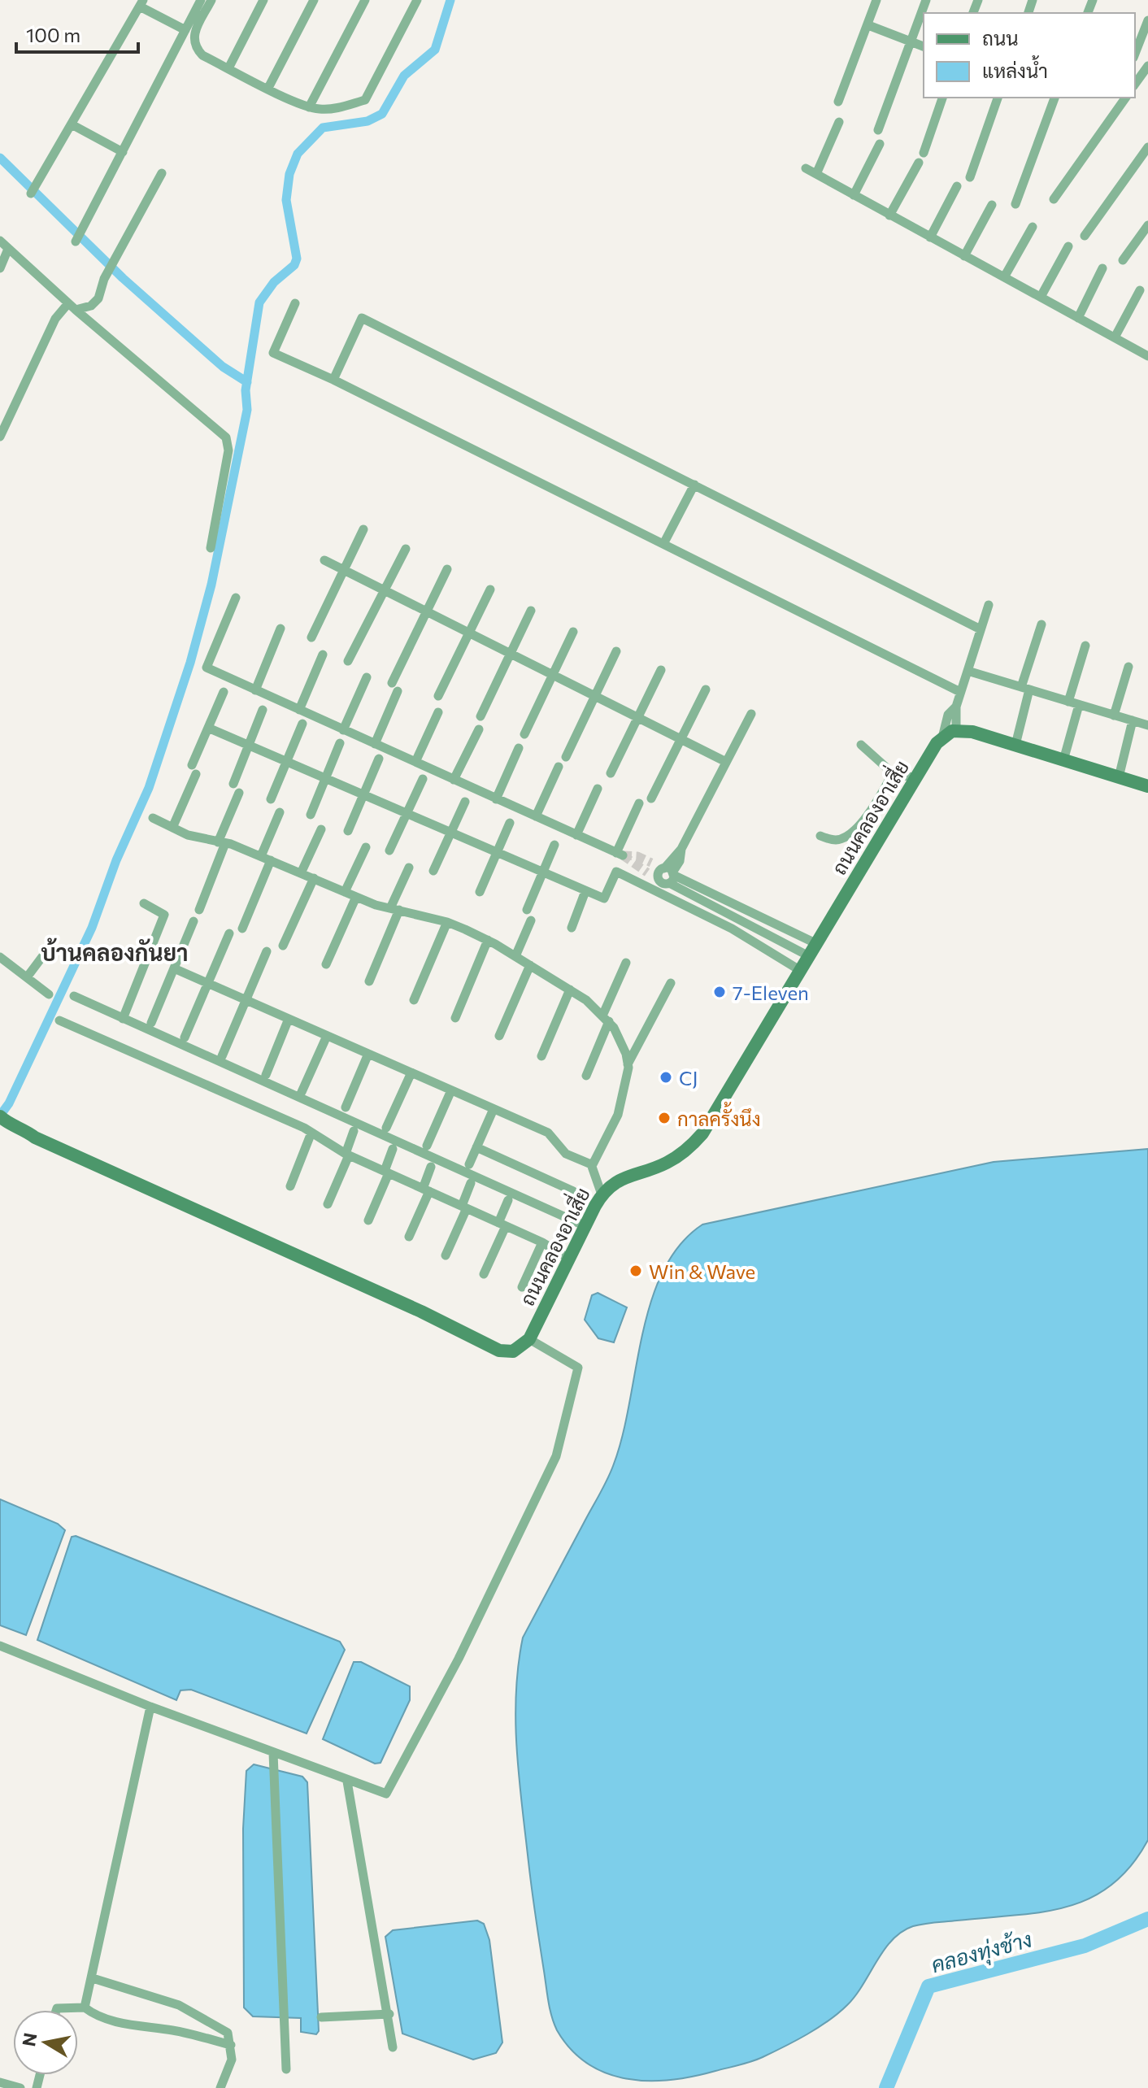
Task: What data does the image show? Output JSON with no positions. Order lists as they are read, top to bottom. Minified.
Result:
{"streets":{"street":["ถนนคลองอาเสี่ย"]},"districts":["บ้านคลองกันยา"],"water":["คลองทุ่งช้าง"],"places":["7-Eleven","CJ","กาลครั้งนึง","Win & Wave"],"legend":["ถนน","แหล่งน้ำ"],"scale_bar":"100 m","north":"left"}
